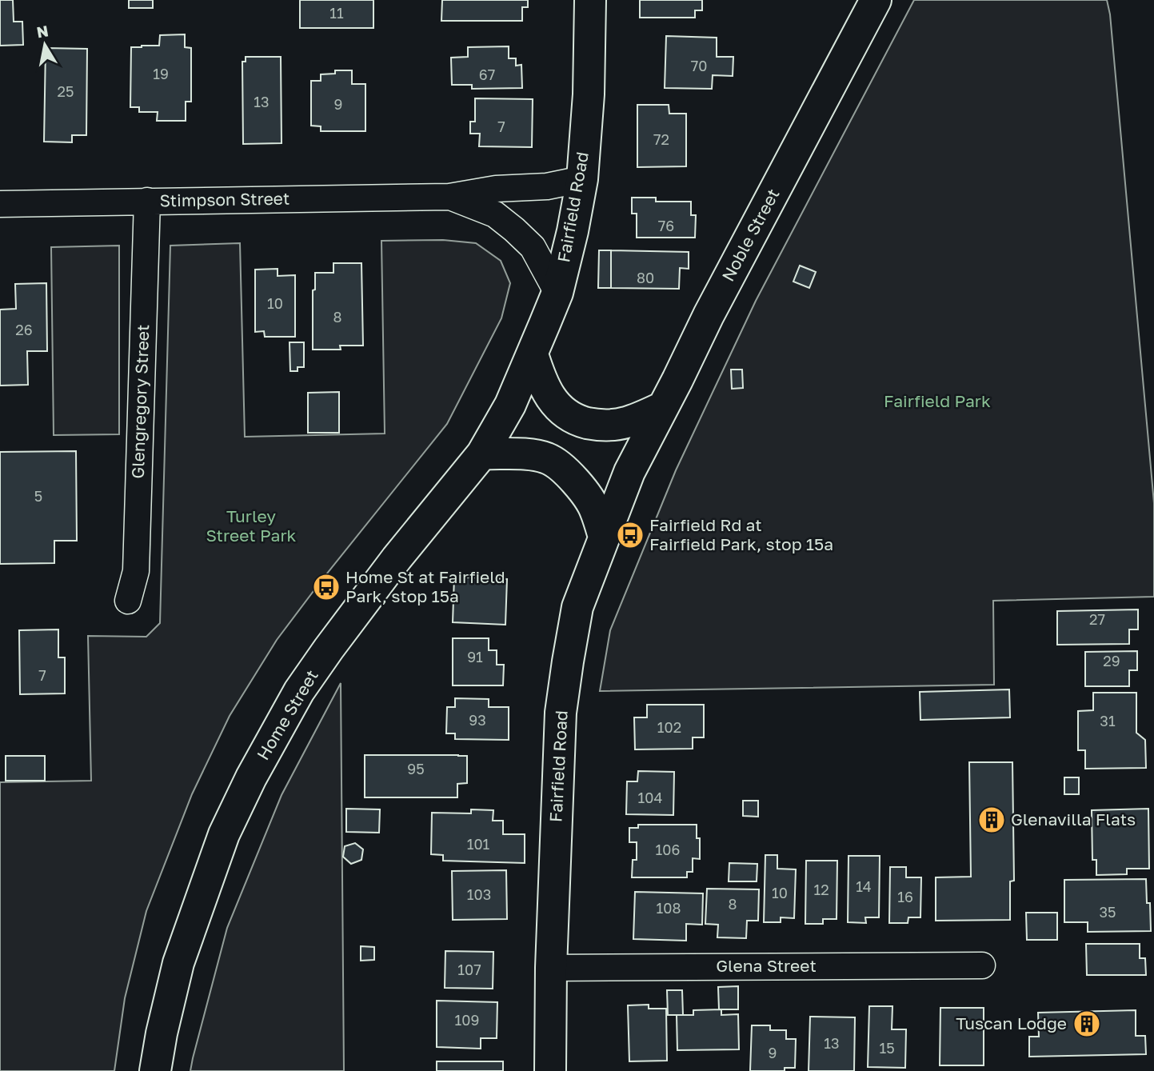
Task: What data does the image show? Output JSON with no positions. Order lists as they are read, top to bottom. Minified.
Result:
{"streets":{"main road":["Fairfield Road","Noble Street","Home Street"],"street":["Stimpson Street","Glengregory Street","Glena Street"]},"crossings":[["Stimpson Street","Fairfield Road"],["Stimpson Street","Glengregory Street"],["Fairfield Road","Noble Street"],["Fairfield Road","Home Street"],["Fairfield Road","Glena Street"]],"parks":["Fairfield Park","Turley Street Park"],"places":{"bus stop":["Fairfield Rd at Fairfield Park, stop 15a","Home St at Fairfield Park, stop 15a"],"building":["Glenavilla Flats","Tuscan Lodge"]},"house_numbers":["11","70","19","67","25","13","9","7","72","76","80","10","8","26","5","27","91","29","7","93","31","102","95","104","101","106","14","12","10","103","16","8","108","35","107","109","13","15","9"],"north":"top"}
